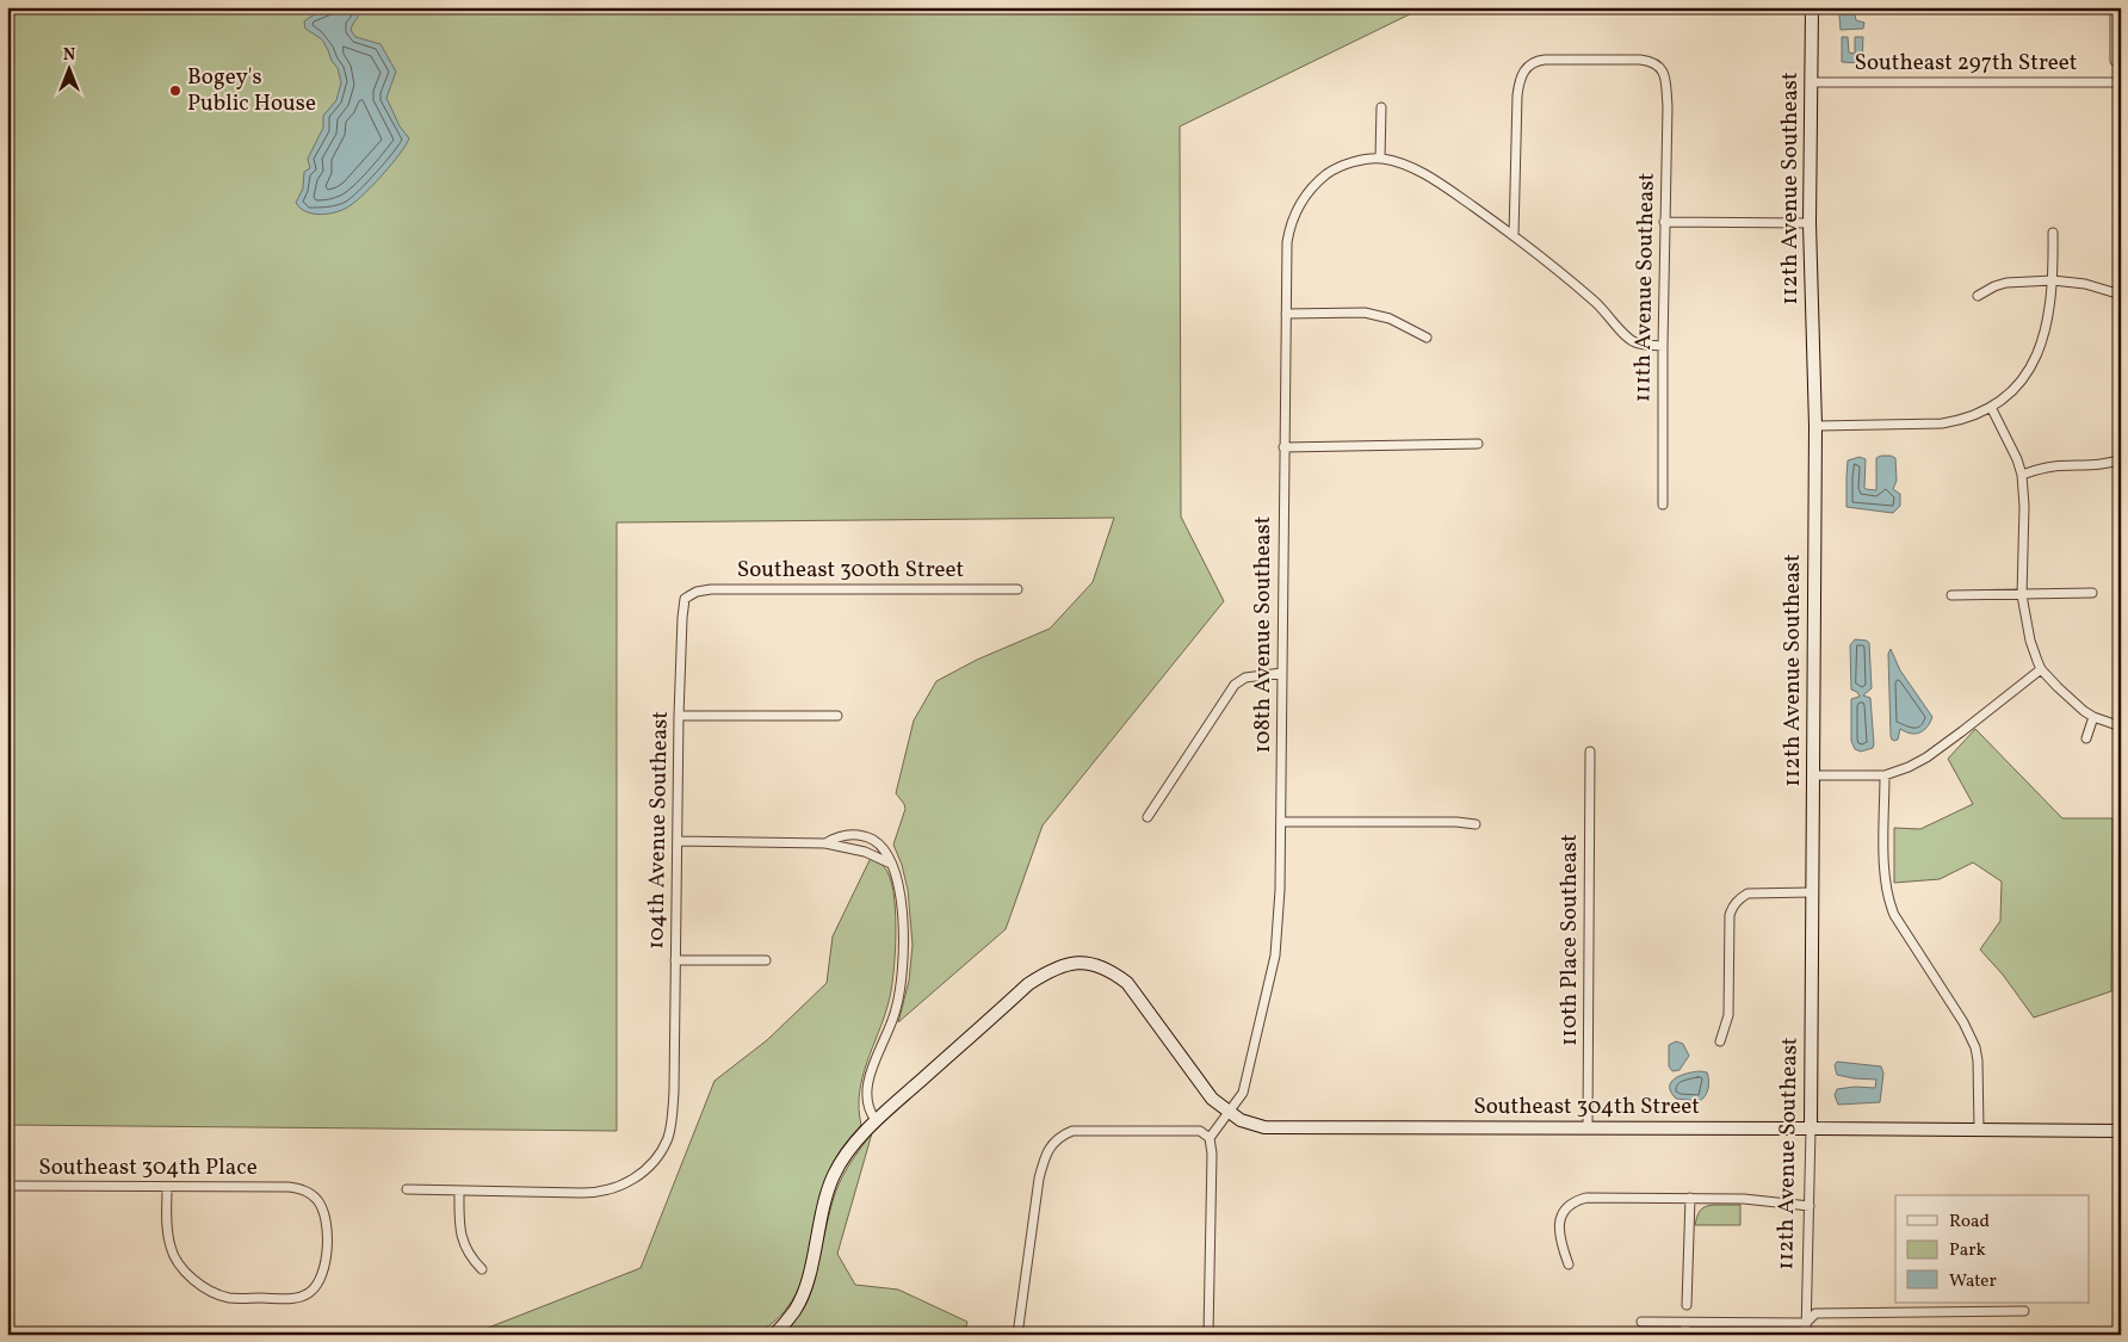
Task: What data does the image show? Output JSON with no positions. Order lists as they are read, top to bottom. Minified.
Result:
{"streets":{"street":["Southeast 297th Street","112th Avenue Southeast","111th Avenue Southeast","Southeast 300th Street","108th Avenue Southeast","104th Avenue Southeast","110th Place Southeast","Southeast 304th Street","Southeast 304th Place"]},"crossings":[["Southeast 297th Street","112th Avenue Southeast"],["112th Avenue Southeast","Southeast 304th Street"],["Southeast 300th Street","104th Avenue Southeast"],["108th Avenue Southeast","Southeast 304th Street"],["110th Place Southeast","Southeast 304th Street"]],"places":["Bogey's Public House"],"legend":["Road","Park","Water"],"north":"top"}
